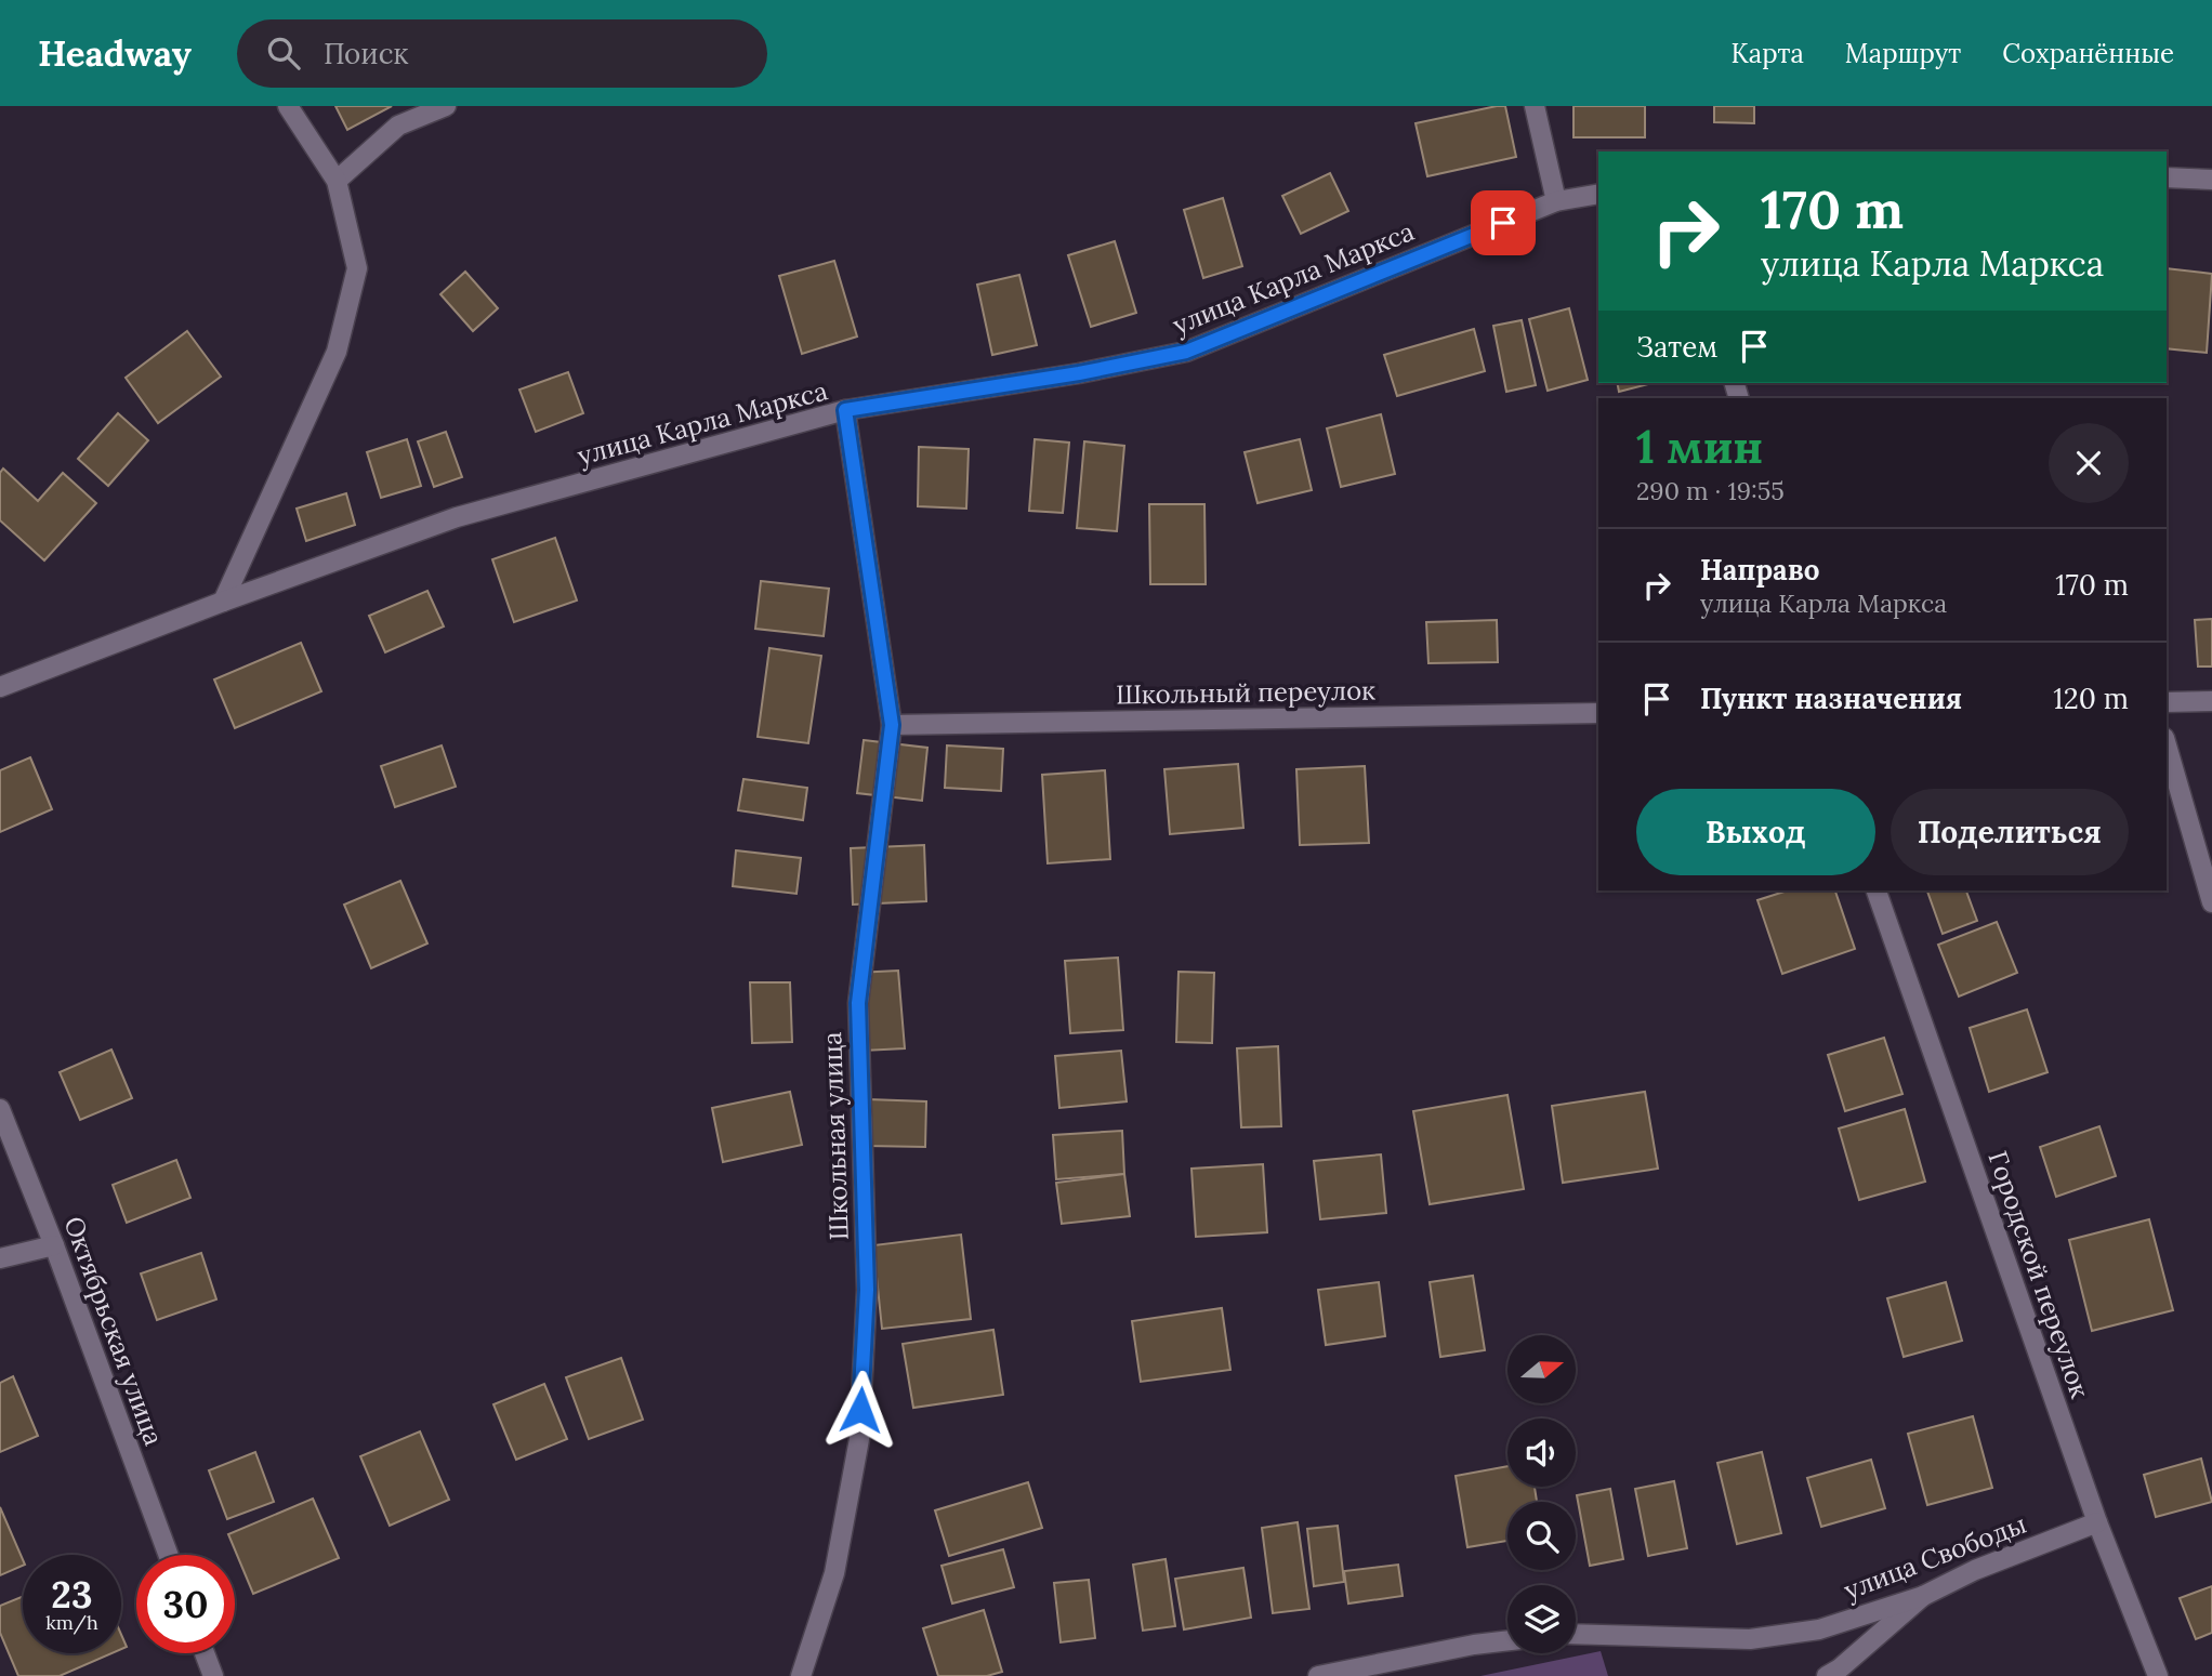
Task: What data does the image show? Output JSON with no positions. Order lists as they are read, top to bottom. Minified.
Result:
{"streets":{"street":["улица Карла Маркса","Школьный переулок","Школьная улица","Городской переулок","Октябрьская улица","улица Свободы"]},"crossings":[["улица Карла Маркса","Школьная улица"],["Школьный переулок","Школьная улица"],["Городской переулок","улица Свободы"]],"north":"right","page":{"header":"Headway","search":"Поиск","nav":["Карта","Маршрут","Сохранённые"],"turn":["170 m","улица Карла Маркса"],"then":"Затем","heading":["1 мин","290 m · 19:55"],"list":[{"name":"Направо","note":"улица Карла Маркса","value":"170 m"},{"name":"Пункт назначения","value":"120 m"}],"buttons":["Выход","Поделиться"],"speed":"23 km/h","limit":"30"}}
